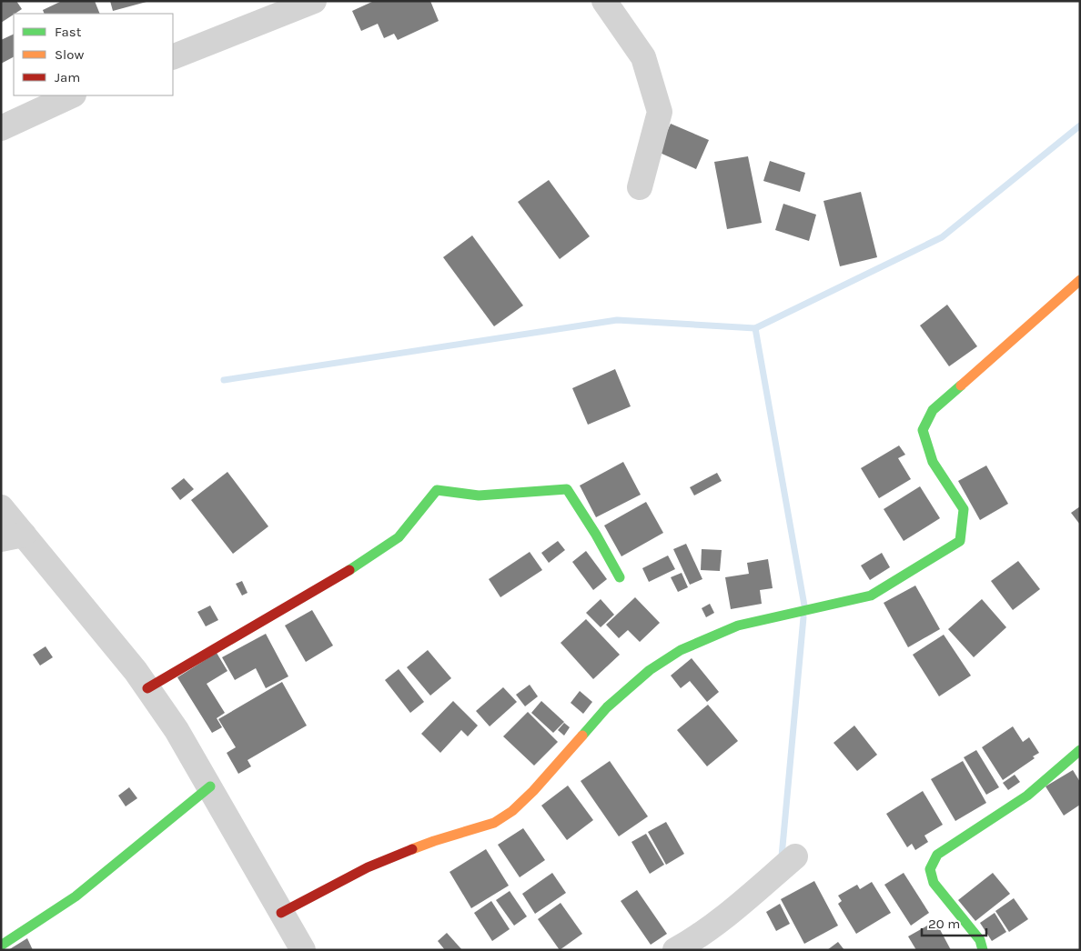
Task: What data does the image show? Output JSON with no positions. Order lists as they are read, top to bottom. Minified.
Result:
{"legend":["Fast","Slow","Jam"],"scale_bar":"20 m"}
